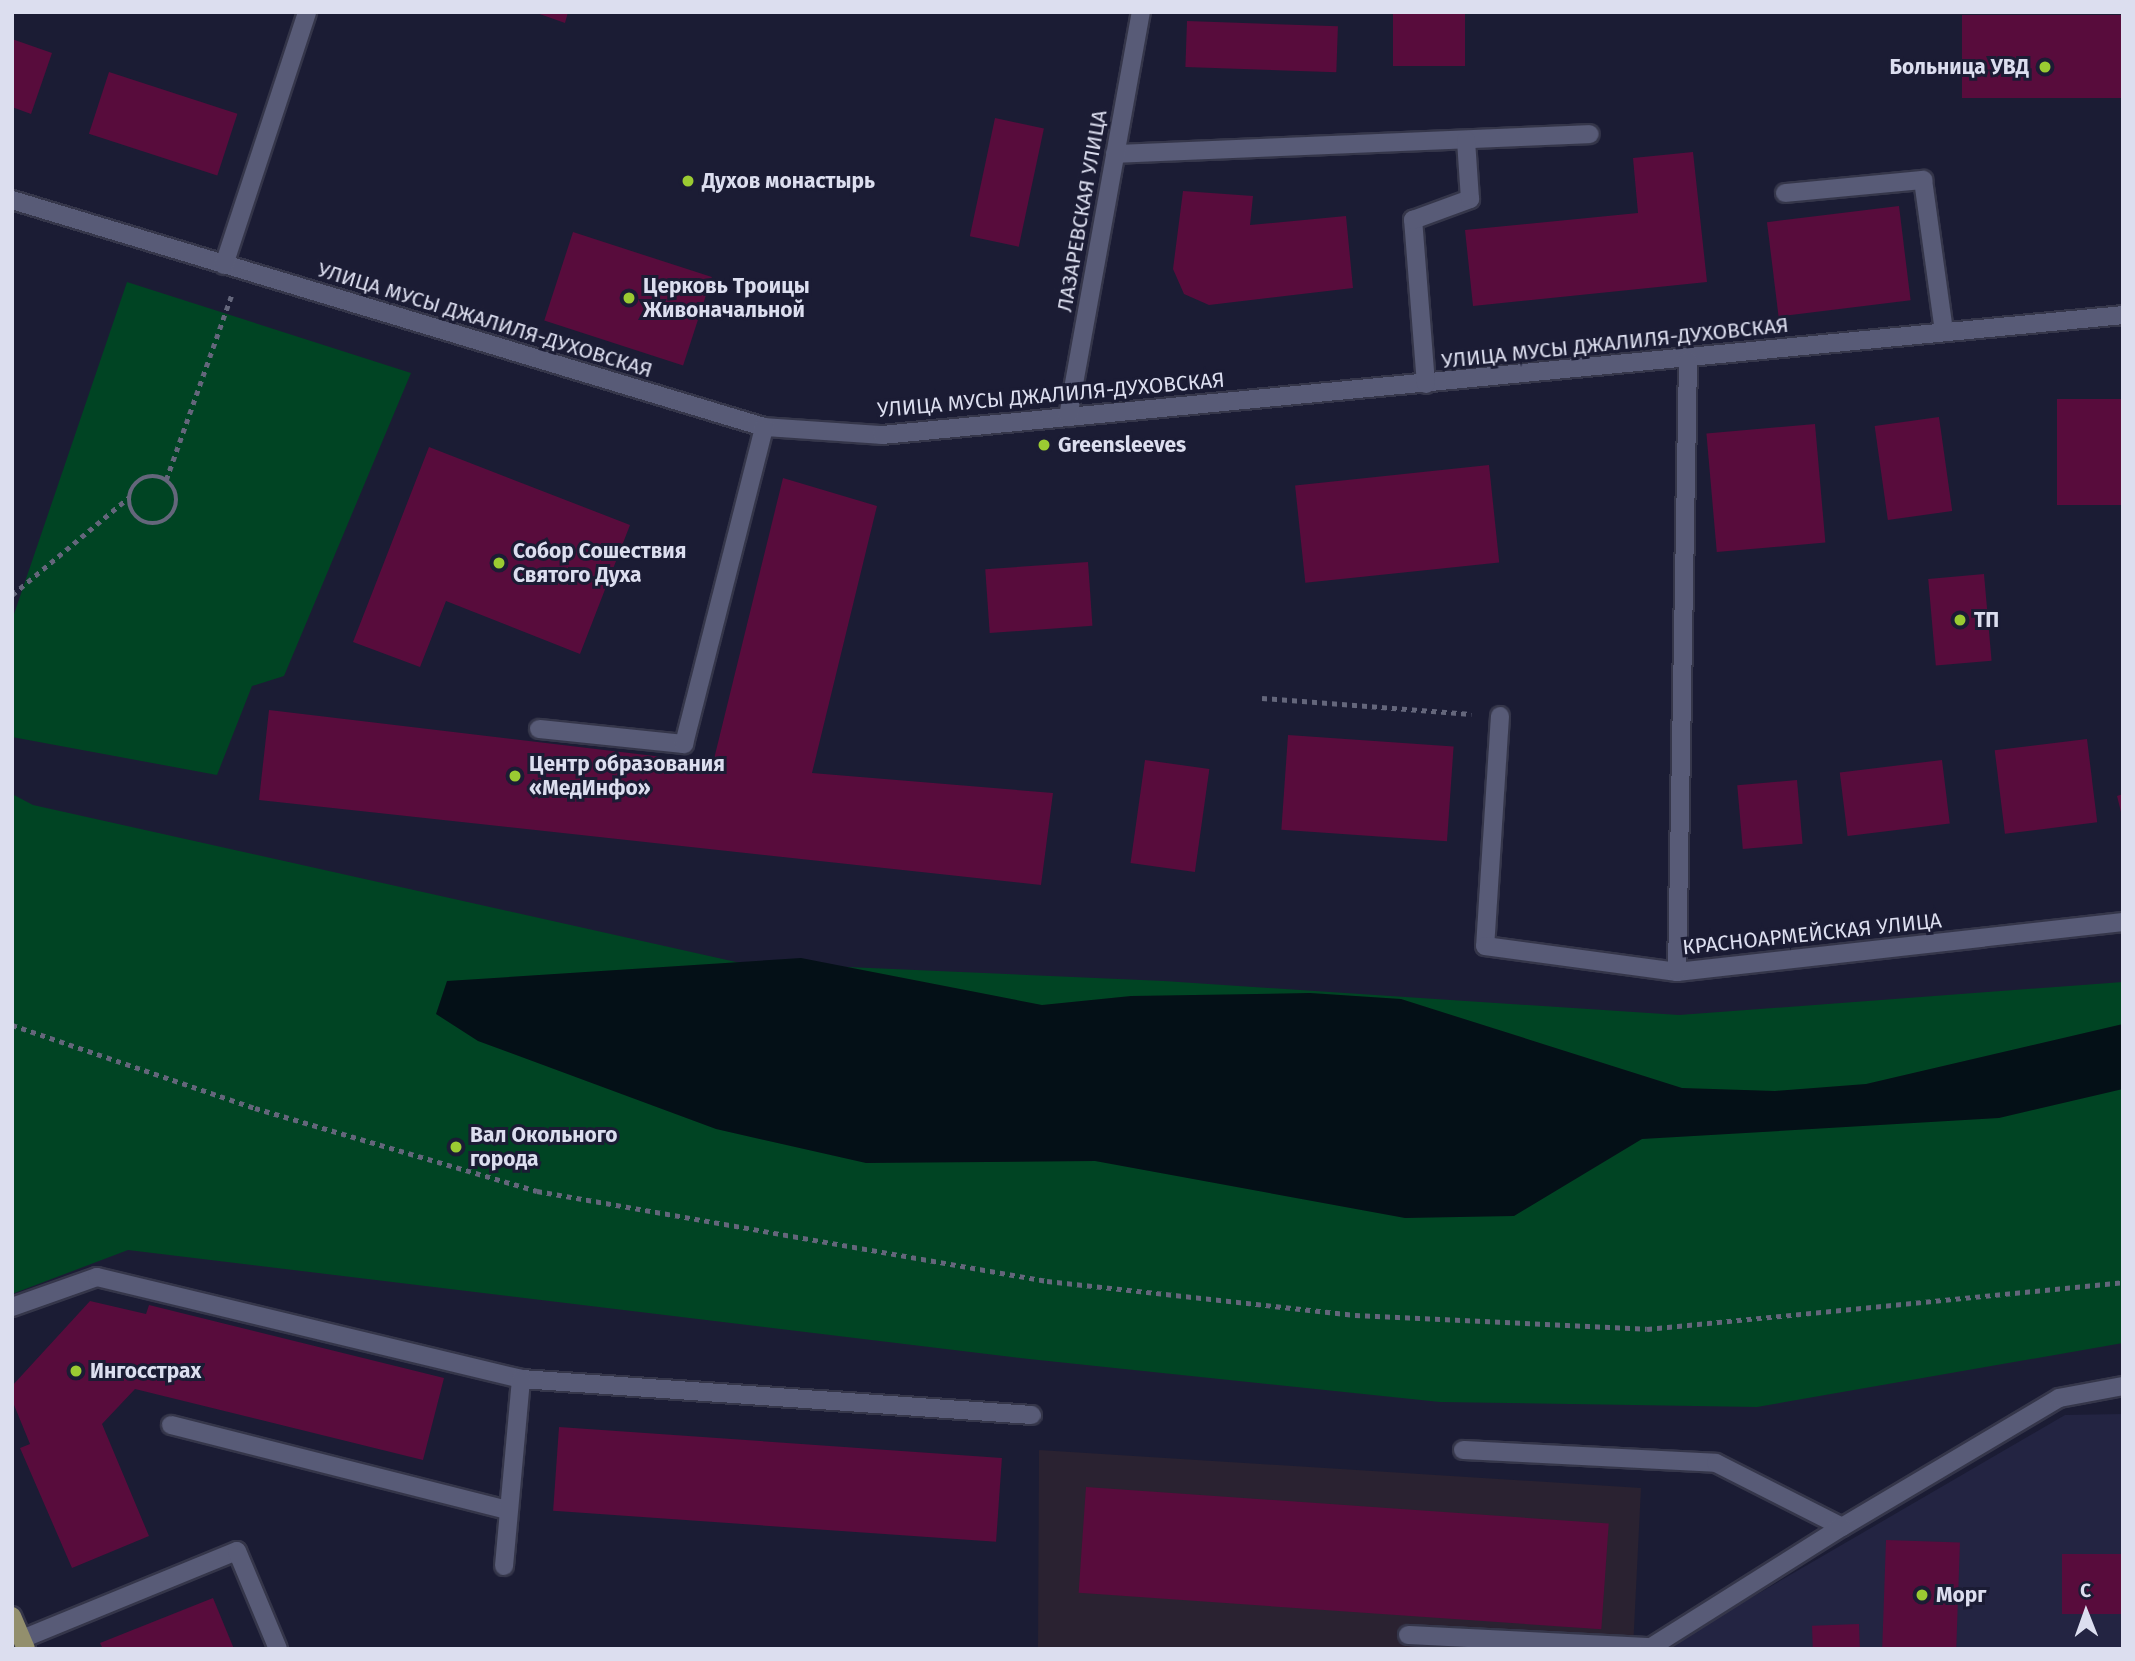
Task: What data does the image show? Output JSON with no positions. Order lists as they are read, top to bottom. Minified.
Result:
{"streets":{"street":["ЛАЗАРЕВСКАЯ УЛИЦА","УЛИЦА МУСЫ ДЖАЛИЛЯ-ДУХОВСКАЯ","КРАСНОАРМЕЙСКАЯ УЛИЦА"]},"crossings":[["ЛАЗАРЕВСКАЯ УЛИЦА","УЛИЦА МУСЫ ДЖАЛИЛЯ-ДУХОВСКАЯ"]],"places":["Больница УВД","Духов монастырь","Церковь Троицы Живоначальной","Greensleeves","Собор Сошествия Святого Духа","ТП","Центр образования «МедИнфо»","Вал Окольного города","Ингосстрах","Морг"],"north":"top"}
